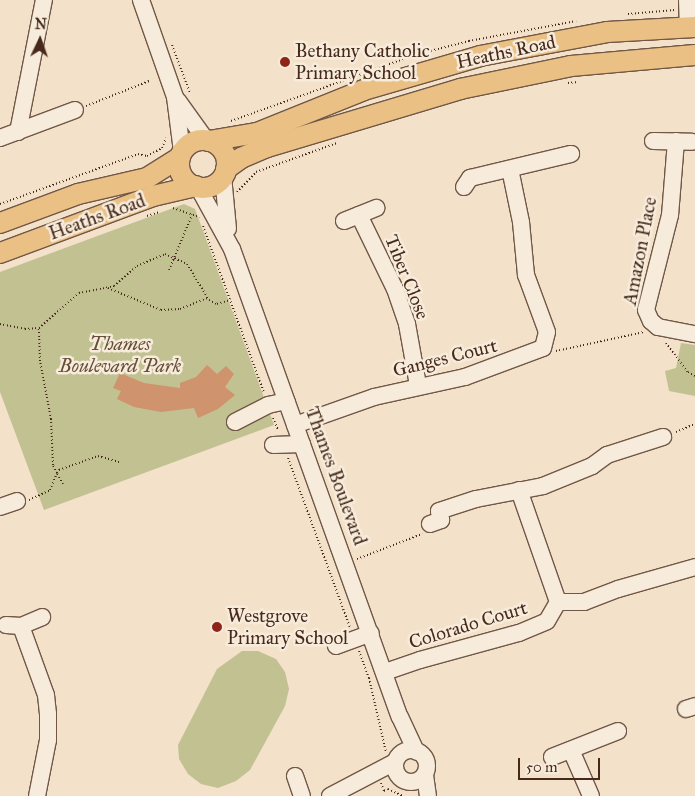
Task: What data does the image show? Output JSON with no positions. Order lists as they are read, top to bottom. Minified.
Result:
{"streets":{"main road":["Heaths Road"],"street":["Amazon Place","Tiber Close","Ganges Court","Thames Boulevard","Colorado Court"]},"crossings":[["Heaths Road","Thames Boulevard"],["Tiber Close","Ganges Court"],["Ganges Court","Thames Boulevard"],["Thames Boulevard","Colorado Court"]],"parks":["Thames Boulevard Park"],"places":["Bethany Catholic Primary School","Westgrove Primary School"],"scale_bar":"50 m","north":"top"}
